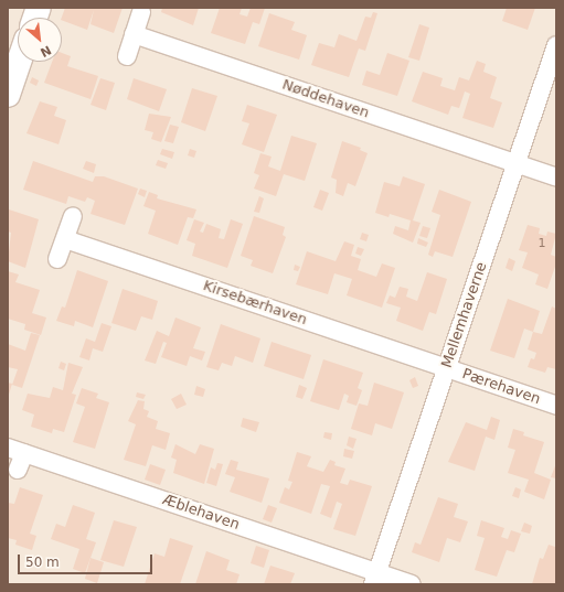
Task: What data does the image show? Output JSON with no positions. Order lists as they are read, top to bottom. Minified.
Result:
{"streets":{"street":["Nøddehaven","Kirsebærhaven","Mellemhaverne","Pærehaven","Æblehaven"]},"crossings":[["Nøddehaven","Mellemhaverne"],["Kirsebærhaven","Mellemhaverne"],["Kirsebærhaven","Pærehaven"],["Mellemhaverne","Pærehaven"],["Mellemhaverne","Æblehaven"]],"house_numbers":["1"],"scale_bar":"50 m","north":"bottom right"}
